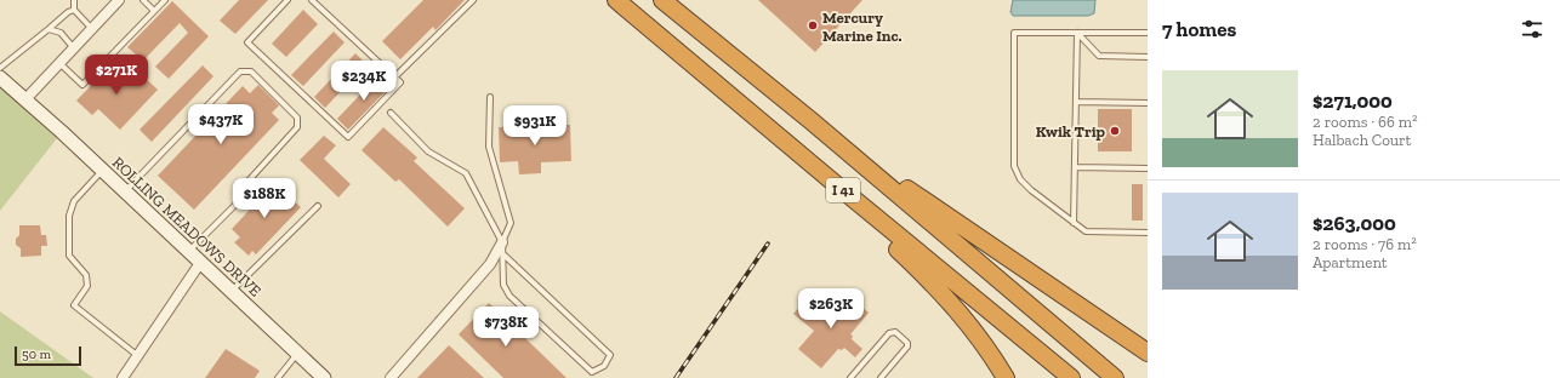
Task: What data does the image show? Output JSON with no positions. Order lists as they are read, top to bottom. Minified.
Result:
{"streets":{"highway":["I 41"],"main road":["ROLLING MEADOWS DRIVE"]},"places":["Mercury Marine Inc.","Kwik Trip"],"scale_bar":"50 m","page":{"heading":"7 homes","price":["$271K","$234K","$437K","$931K","$188K","$263K","$738K"],"list":[{"name":"$271,000","note":"2 rooms · 66 m² · Halbach Court"},{"name":"$263,000","note":"2 rooms · 76 m² · Apartment"}],"scale":"50 m"}}
